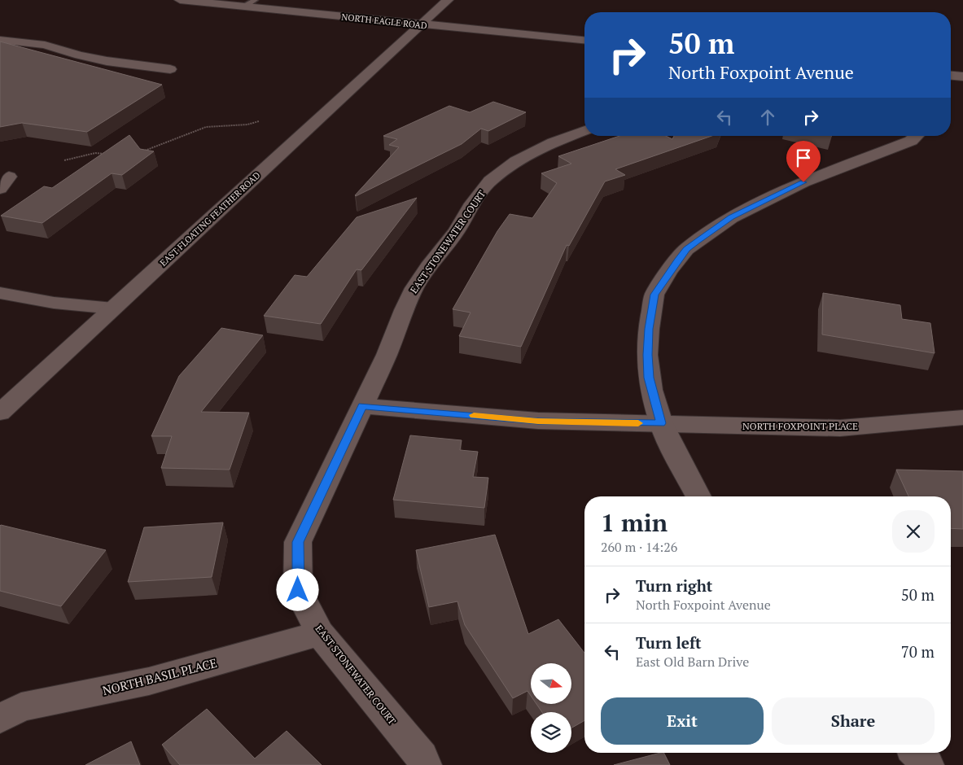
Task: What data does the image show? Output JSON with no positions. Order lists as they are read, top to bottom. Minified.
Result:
{"streets":{"street":["NORTH EAGLE ROAD","EAST FLOATING FEATHER ROAD","EAST STONEWATER COURT","NORTH FOXPOINT PLACE","NORTH BASIL PLACE"]},"crossings":[["NORTH EAGLE ROAD","EAST FLOATING FEATHER ROAD"],["EAST STONEWATER COURT","NORTH FOXPOINT PLACE"],["EAST STONEWATER COURT","NORTH BASIL PLACE"]],"north":"right","page":{"turn":["50 m","North Foxpoint Avenue"],"heading":["1 min","260 m · 14:26"],"list":[{"name":"Turn right","note":"North Foxpoint Avenue","value":"50 m"},{"name":"Turn left","note":"East Old Barn Drive","value":"70 m"}],"buttons":["Exit","Share"]}}
